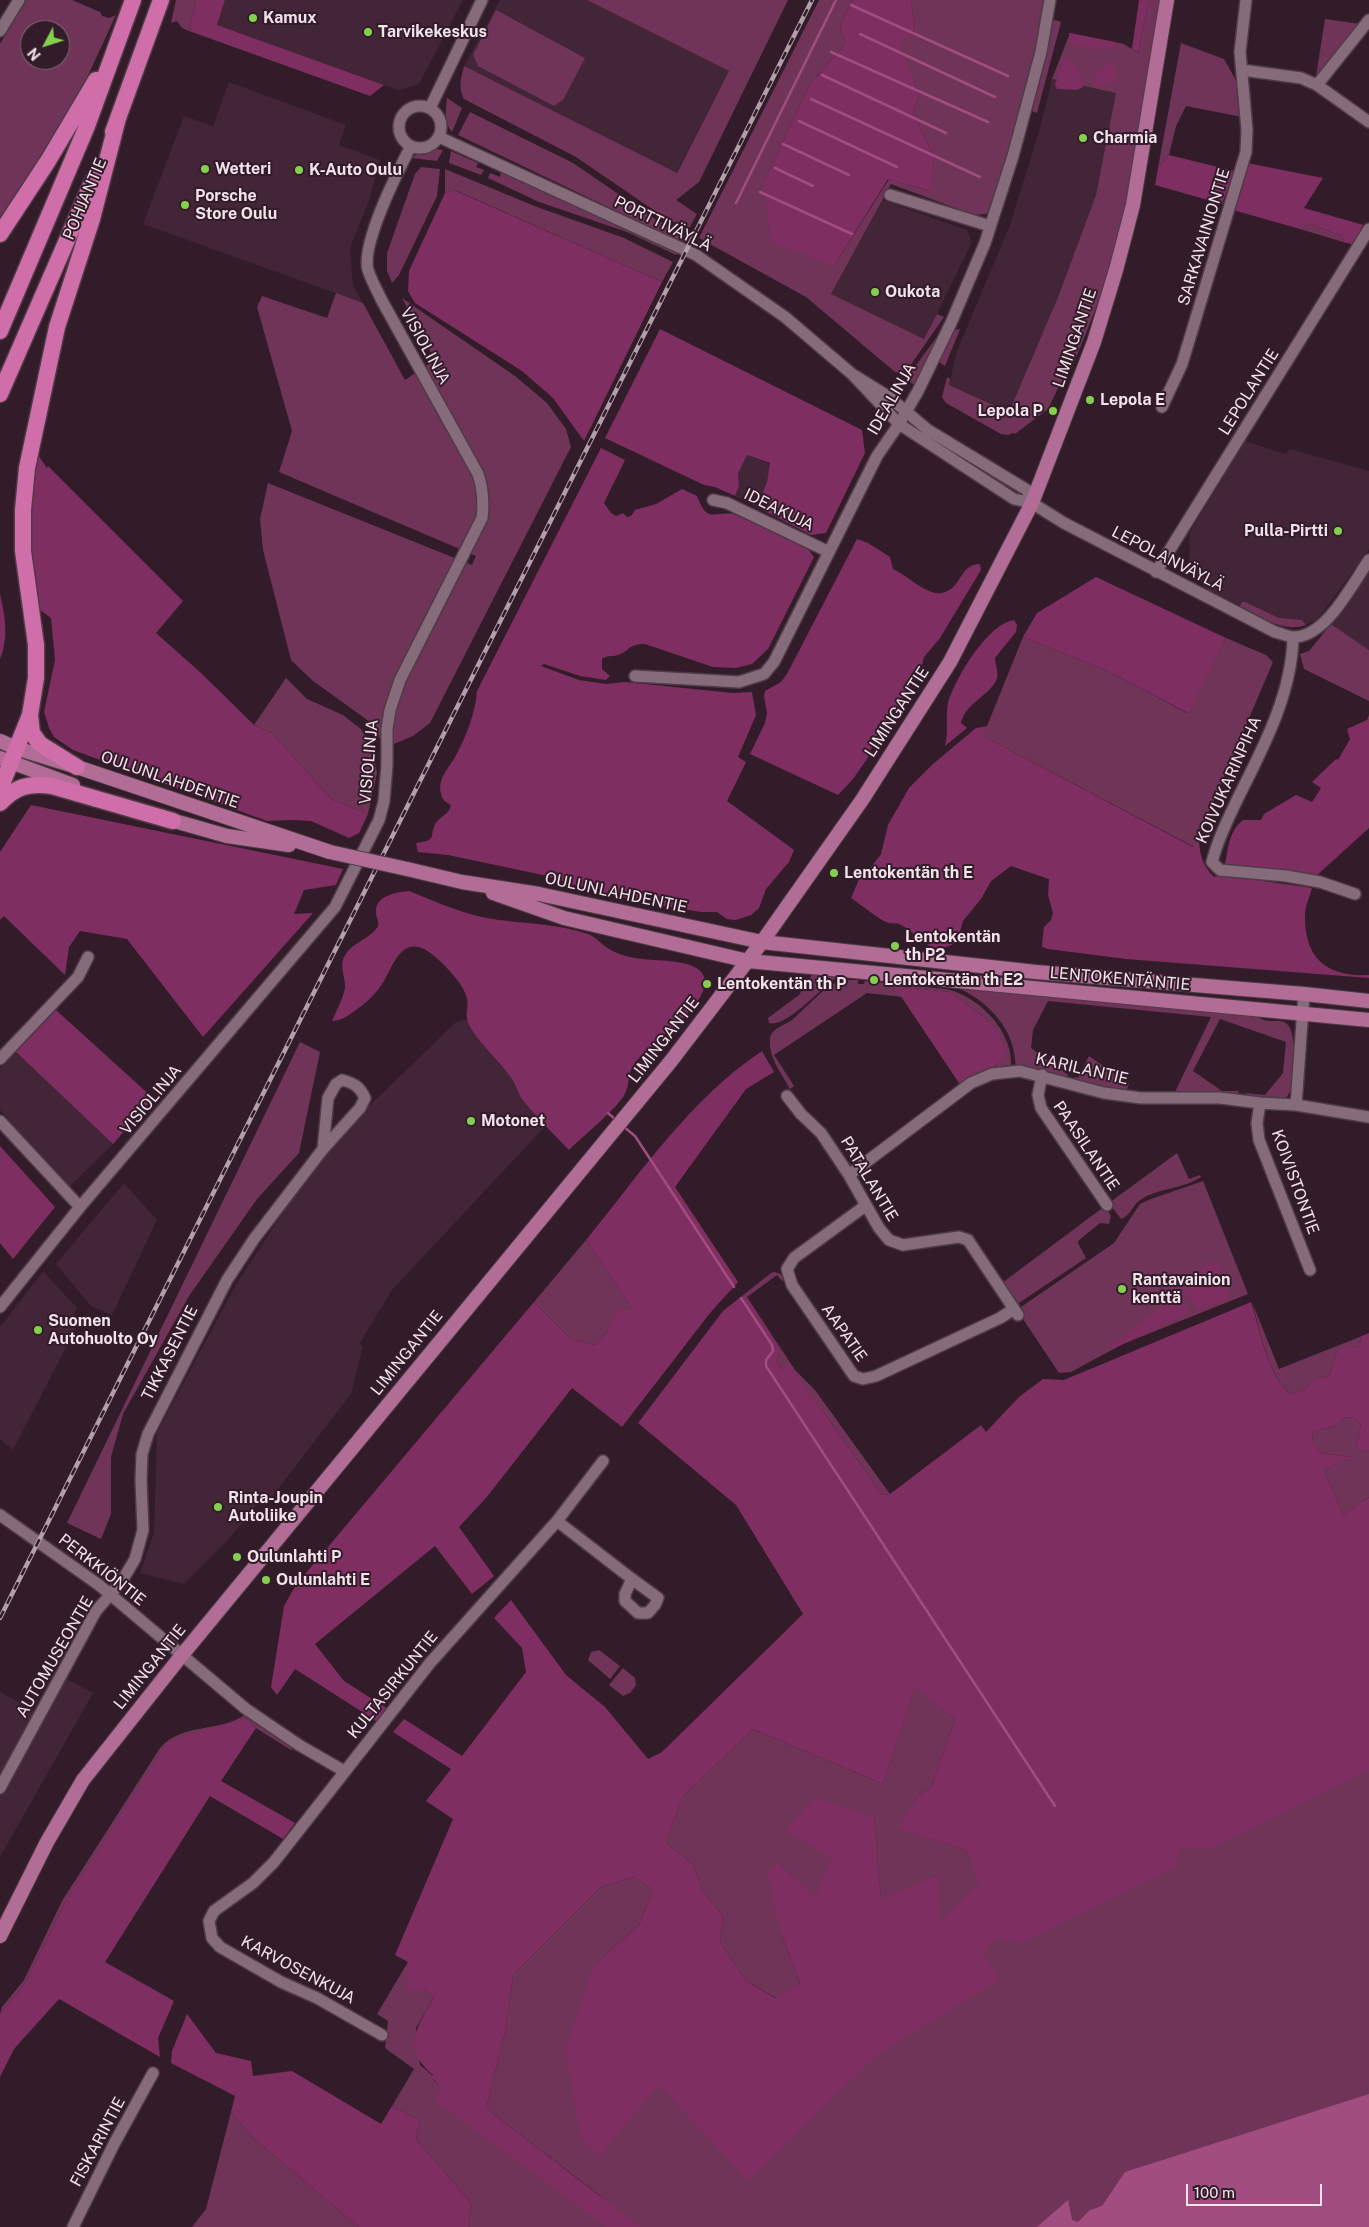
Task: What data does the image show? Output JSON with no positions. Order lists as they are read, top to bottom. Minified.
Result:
{"streets":{"highway":["POHJANTIE"],"main road":["LIMINGANTIE","OULUNLAHDENTIE","LENTOKENTÄNTIE"],"street":["PORTTIVÄYLÄ","SARKAVAINIONTIE","VISIOLINJA","LEPOLANTIE","IDEALINJA","IDEAKUJA","LEPOLANVÄYLÄ","KOIVUKARINPIHA","KARILANTIE","PAASILANTIE","PATALANTIE","KOIVISTONTIE","AAPATIE","TIKKASENTIE","PERKKIÖNTIE","AUTOMUSEONTIE","KULTASIRKUNTIE","KARVOSENKUJA","FISKARINTIE"]},"crossings":[["PORTTIVÄYLÄ","LIMINGANTIE"],["PORTTIVÄYLÄ","VISIOLINJA"],["PORTTIVÄYLÄ","IDEALINJA"],["PORTTIVÄYLÄ","LEPOLANVÄYLÄ"],["LIMINGANTIE","LEPOLANVÄYLÄ"],["LIMINGANTIE","OULUNLAHDENTIE"],["LIMINGANTIE","LENTOKENTÄNTIE"],["LIMINGANTIE","PERKKIÖNTIE"],["LEPOLANTIE","LEPOLANVÄYLÄ"],["IDEALINJA","IDEAKUJA"],["LEPOLANVÄYLÄ","KOIVUKARINPIHA"],["OULUNLAHDENTIE","LENTOKENTÄNTIE"],["KARILANTIE","PAASILANTIE"],["KARILANTIE","PATALANTIE"],["KARILANTIE","KOIVISTONTIE"],["PATALANTIE","AAPATIE"],["TIKKASENTIE","PERKKIÖNTIE"],["TIKKASENTIE","AUTOMUSEONTIE"],["PERKKIÖNTIE","AUTOMUSEONTIE"],["PERKKIÖNTIE","KULTASIRKUNTIE"],["KULTASIRKUNTIE","KARVOSENKUJA"]],"places":["Kamux","Tarvikekeskus","Charmia","Wetteri","K-Auto Oulu","Porsche Store Oulu","Oukota","Lepola E","Lepola P","Pulla-Pirtti","Lentokentän th E","Lentokentän th P2","Lentokentän th E2","Lentokentän th P","Motonet","Rantavainion kenttä","Suomen Autohuolto Oy","Rinta-Joupin Autoliike","Oulunlahti P","Oulunlahti E"],"scale_bar":"100 m","north":"bottom left"}
